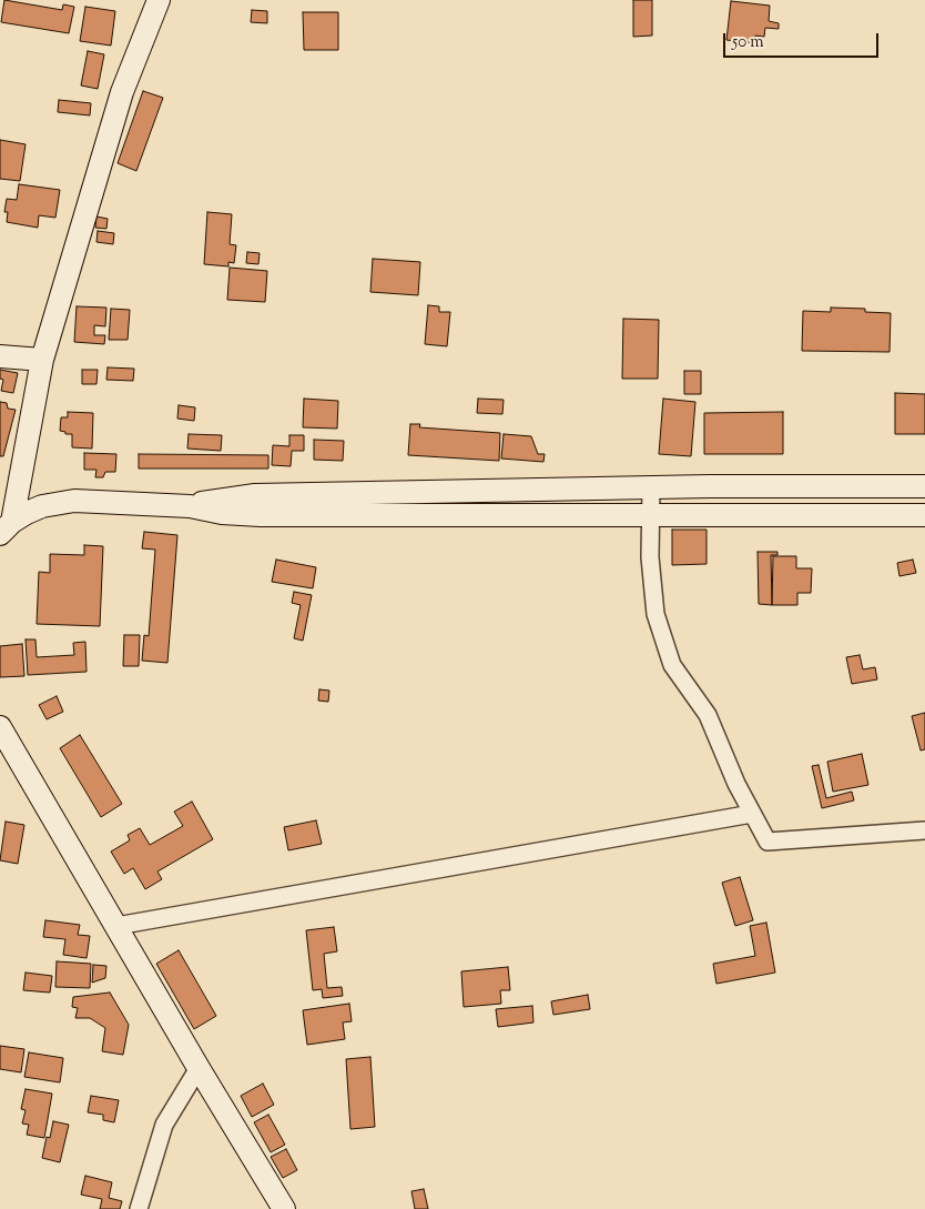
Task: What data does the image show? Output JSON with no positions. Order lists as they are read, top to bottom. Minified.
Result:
{"scale_bar":"50 m"}
